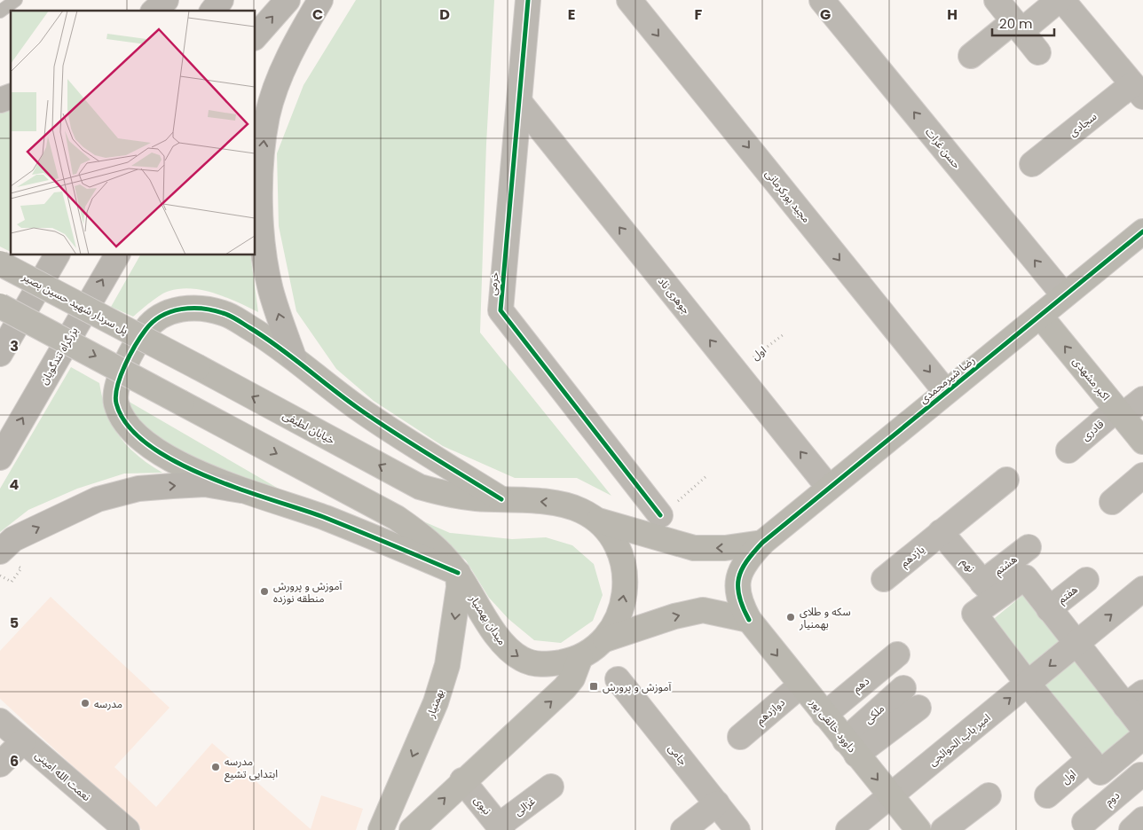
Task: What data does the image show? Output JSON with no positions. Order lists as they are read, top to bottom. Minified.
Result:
{"streets":{"highway":["بزرگراه تندگویان"],"main road":["پل سردار شهید حسین بصیر","اکبر مشهدی","رضا شیرمحمدی","خیابان لطیفی","میدان بهمنیار","بهمنیار","داوود خالقی پور"],"street":["سجادی","حسن غرات","مجید پورکرمانی","خرمی","جوهری ناد","اول","قادری","یازدهم","نهم","هشتم","هفتم","دهم","دوازدهم","ملکی","امیر باب الحوائجی","جامی","نعمت الله امینی","دوم","نبوی","غزالی"]},"crossings":[["حسن غرات","رضا شیرمحمدی"],["مجید پورکرمانی","رضا شیرمحمدی"],["خرمی","جوهری ناد"],["جوهری ناد","اول"],["جوهری ناد","رضا شیرمحمدی"],["پل سردار شهید حسین بصیر","خیابان لطیفی"],["اکبر مشهدی","رضا شیرمحمدی"],["اکبر مشهدی","قادری"],["رضا شیرمحمدی","داوود خالقی پور"],["خیابان لطیفی","میدان بهمنیار"],["یازدهم","نهم"],["نهم","هشتم"],["میدان بهمنیار","بهمنیار"],["دهم","داوود خالقی پور"],["دوازدهم","داوود خالقی پور"],["ملکی","داوود خالقی پور"],["داوود خالقی پور","امیر باب الحوائجی"],["نبوی","غزالی"]],"one_way":["مجید پورکرمانی","جوهری ناد","اکبر مشهدی","بهمنیار","داوود خالقی پور"],"places":{"other":["آموزش و پرورش منطقه نوزده","سکه و طلای بهمنیار","مدرسه","مدرسه ابتدایی تشیع"],"transit":["آموزش و پرورش"]},"scale_bar":"20 m","grid":{"columns":["C","D","E","F","G","H"],"rows":["3","4","5","6"]}}
